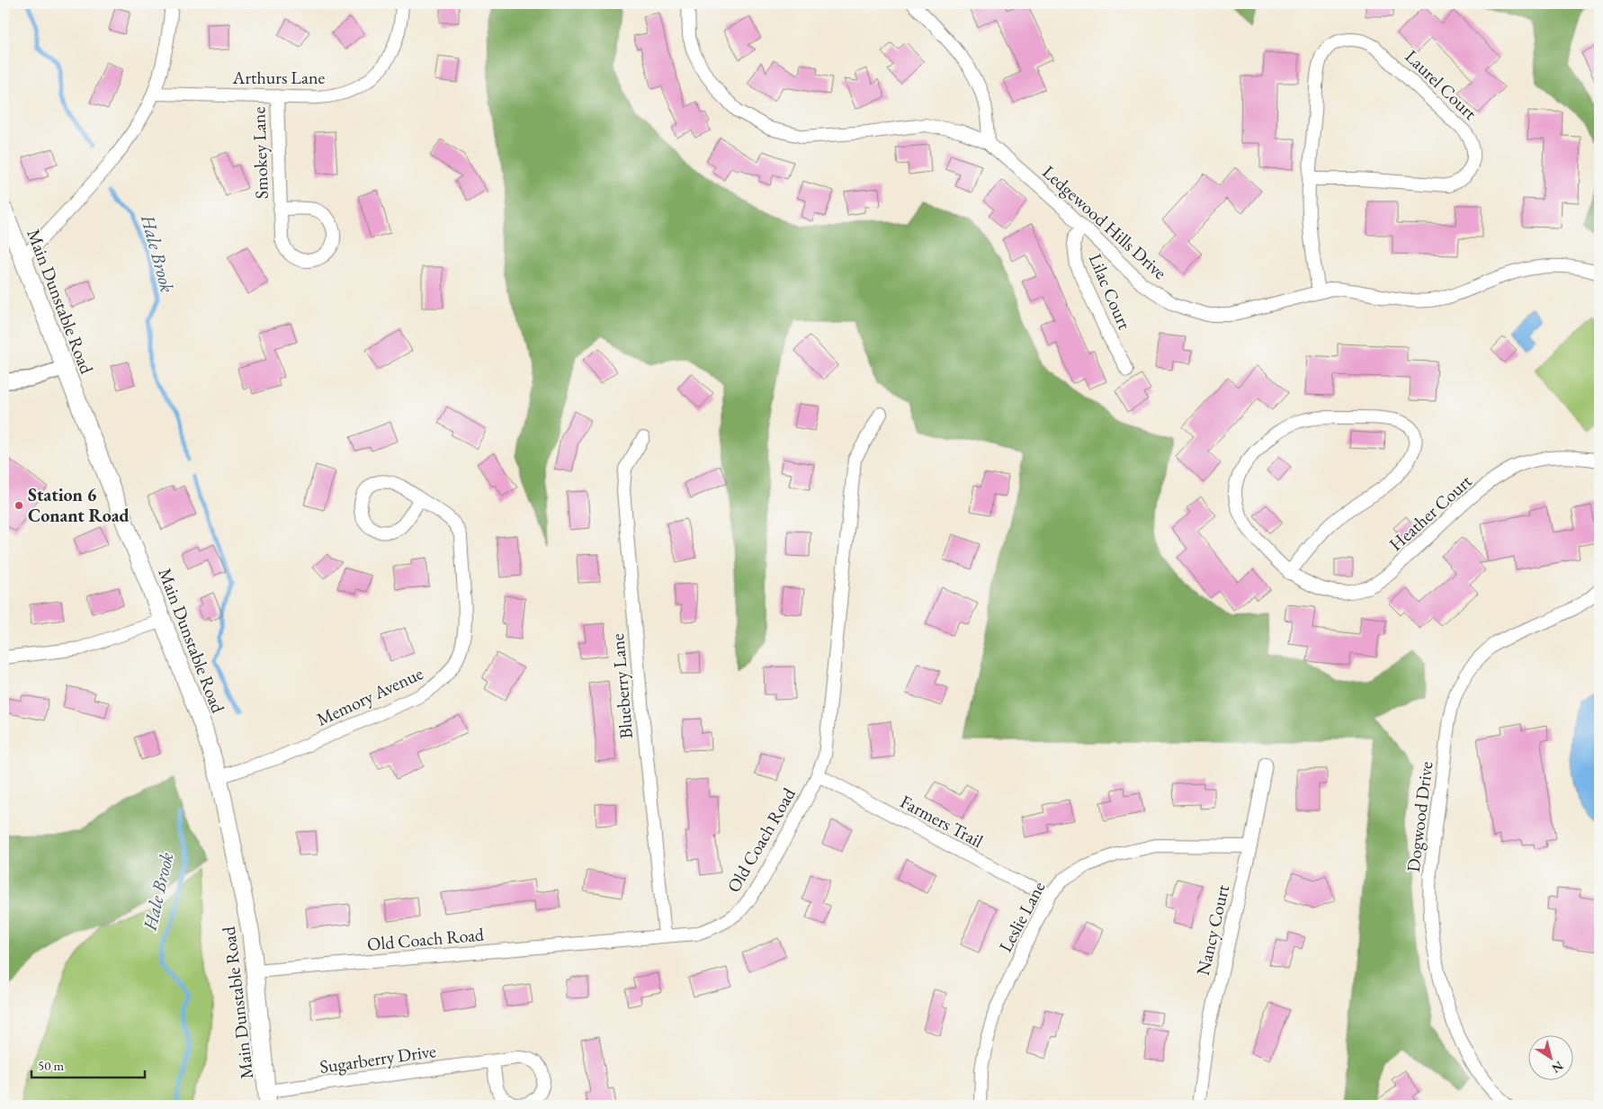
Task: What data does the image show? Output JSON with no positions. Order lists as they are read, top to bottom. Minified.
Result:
{"streets":{"main road":["Main Dunstable Road"],"street":["Arthurs Lane","Laurel Court","Smokey Lane","Ledgewood Hills Drive","Lilac Court","Heather Court","Blueberry Lane","Memory Avenue","Dogwood Drive","Farmers Trail","Old Coach Road","Leslie Lane","Nancy Court","Sugarberry Drive"]},"crossings":[["Arthurs Lane","Smokey Lane"],["Laurel Court","Ledgewood Hills Drive"],["Ledgewood Hills Drive","Lilac Court"],["Main Dunstable Road","Memory Avenue"],["Main Dunstable Road","Old Coach Road"],["Main Dunstable Road","Sugarberry Drive"],["Blueberry Lane","Old Coach Road"],["Farmers Trail","Old Coach Road"],["Farmers Trail","Leslie Lane"],["Leslie Lane","Nancy Court"]],"water":["Hale Brook"],"places":["Station 6 Conant Road"],"scale_bar":"50 m","north":"bottom right"}
